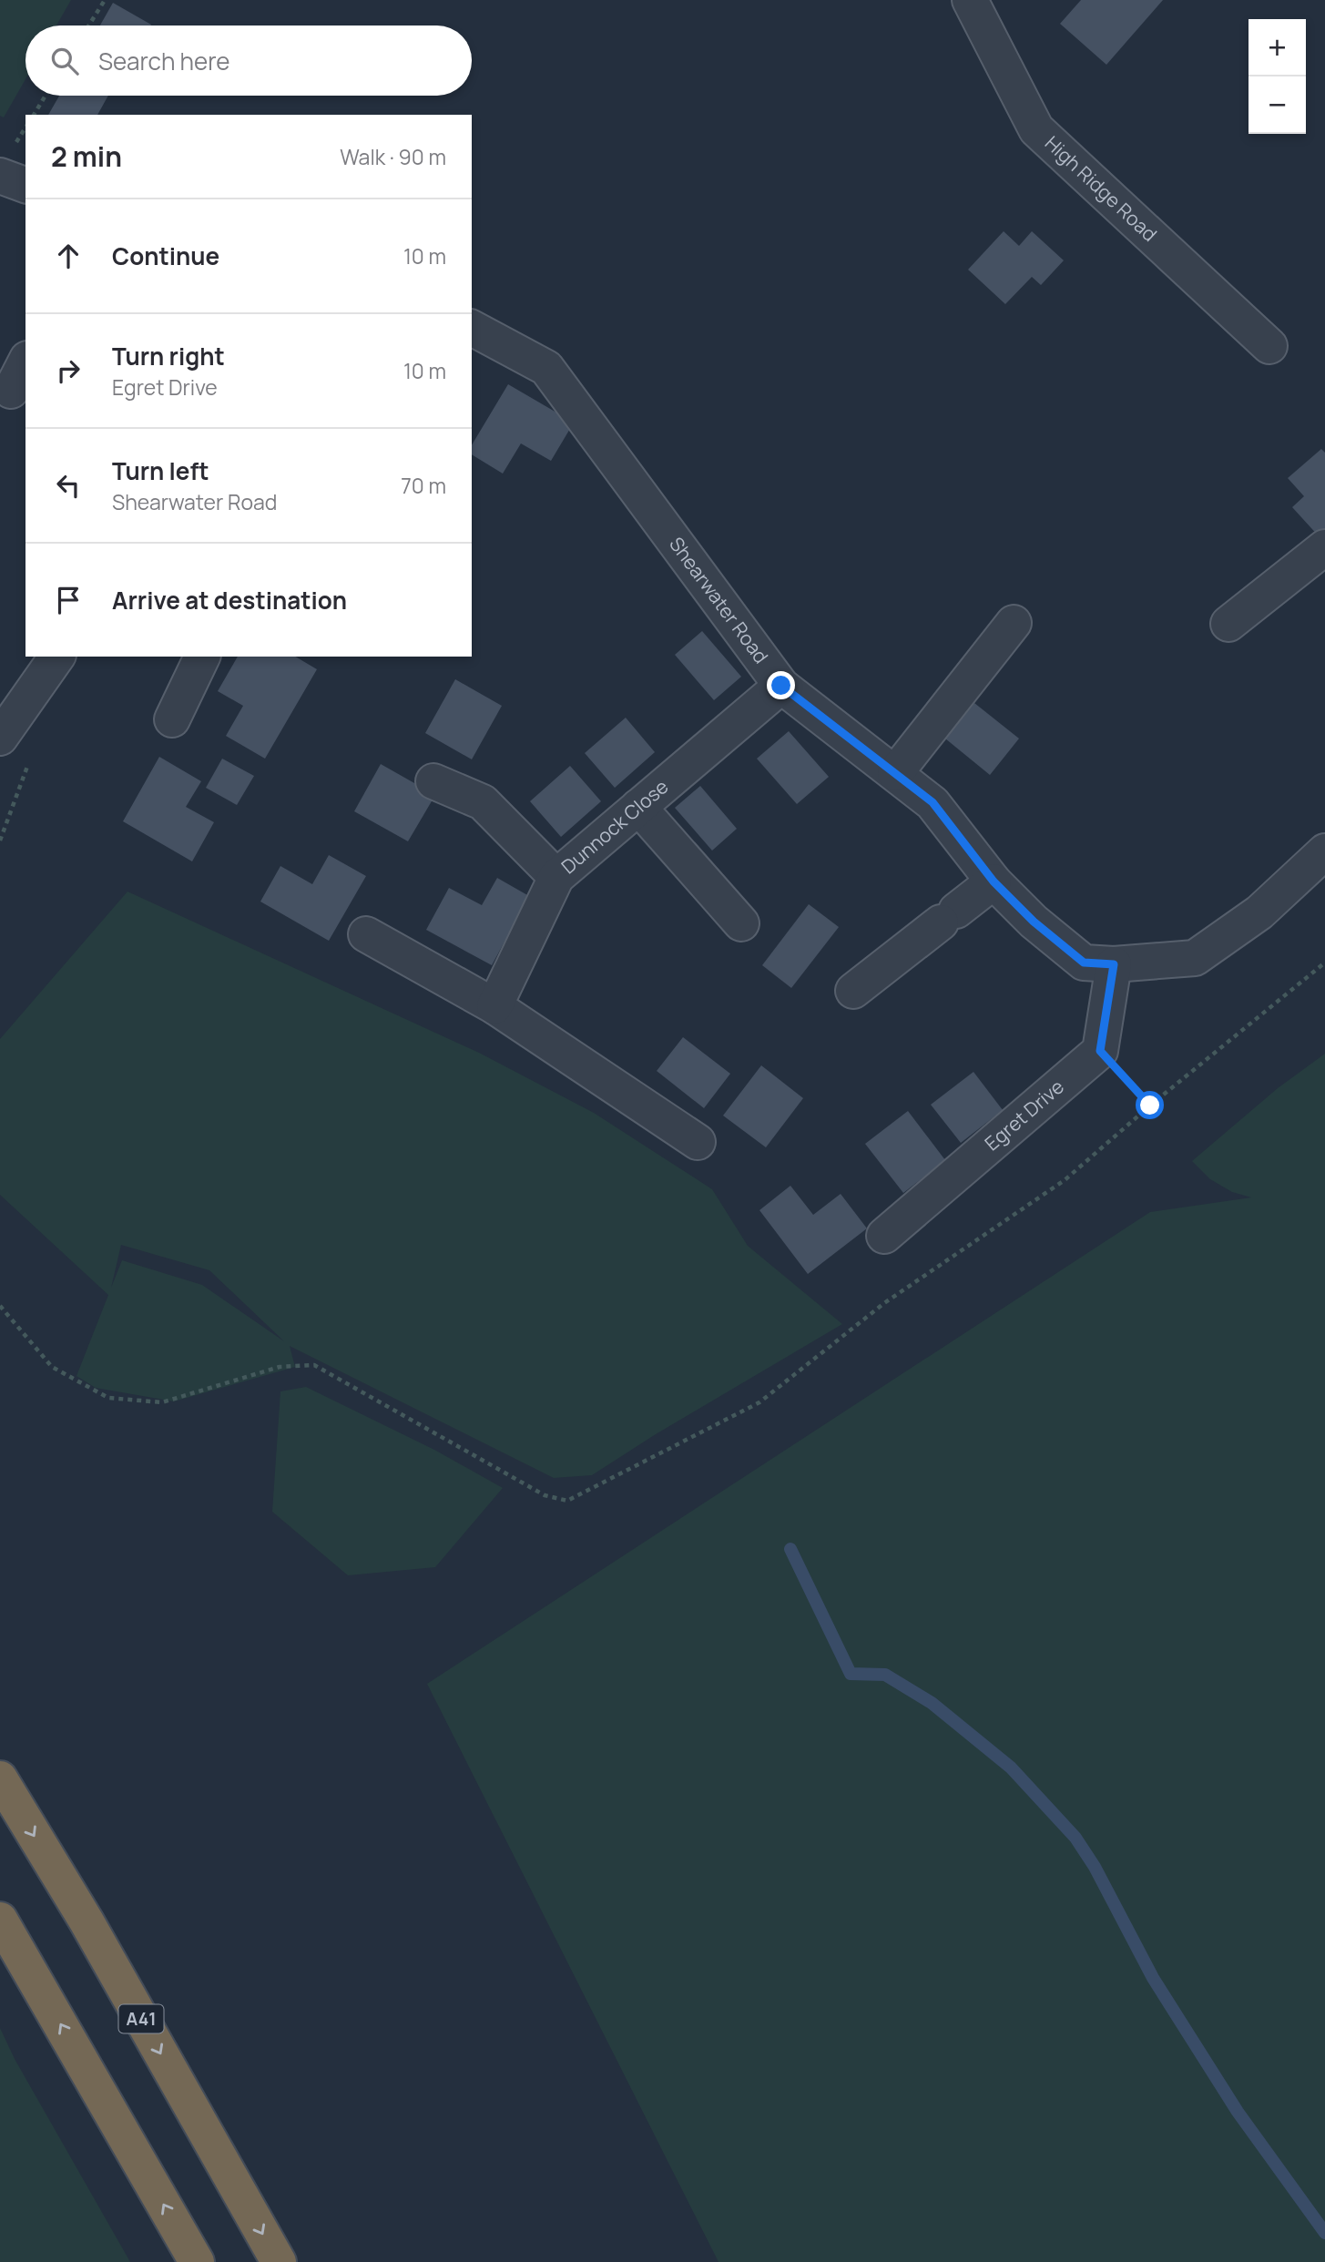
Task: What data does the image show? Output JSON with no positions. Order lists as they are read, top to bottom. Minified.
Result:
{"streets":{"highway":["A41"],"street":["High Ridge Road","Shearwater Road","Dunnock Close","Egret Drive"]},"crossings":[["Shearwater Road","Dunnock Close"]],"page":{"map_buttons":["+","−"],"search":"Search here","heading":["2 min","Walk · 90 m"],"list":[["Continue","10 m"],["Turn right","Egret Drive","10 m"],["Turn left","Shearwater Road","70 m"],"Arrive at destination"]}}
